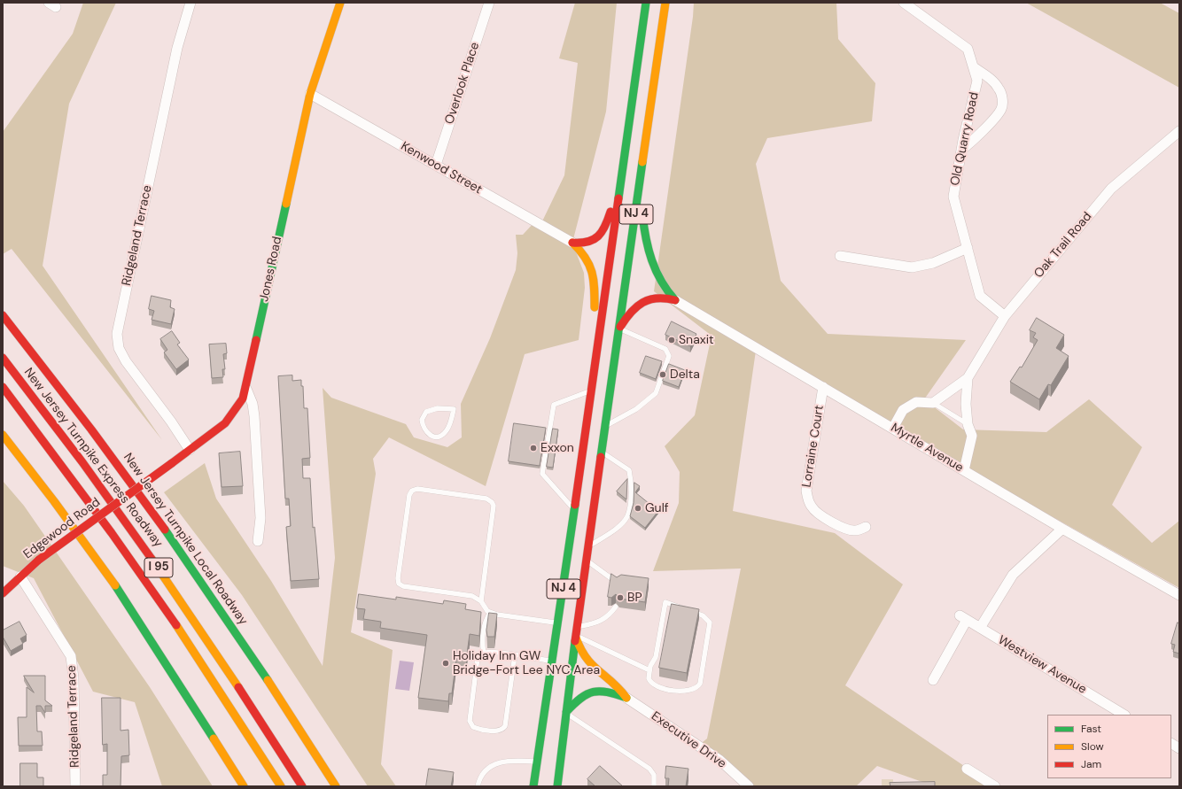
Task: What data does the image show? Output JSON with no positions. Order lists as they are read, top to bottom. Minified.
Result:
{"streets":{"main road":["NJ 4","Jones Road","New Jersey Turnpike Express Roadway","Edgewood Road","New Jersey Turnpike Local Roadway","I 95"],"street":["Overlook Place","Old Quarry Road","Kenwood Street","Ridgeland Terrace","Oak Trail Road","Lorraine Court","Myrtle Avenue","Westview Avenue","Executive Drive"]},"crossings":[["Overlook Place","Kenwood Street"],["Old Quarry Road","Oak Trail Road"],["Kenwood Street","Jones Road"],["Ridgeland Terrace","Edgewood Road"],["Jones Road","Edgewood Road"],["Lorraine Court","Myrtle Avenue"]],"places":["Snaxit","Delta","Exxon","Gulf","BP","Holiday Inn GW Bridge-Fort Lee NYC Area"],"legend":["Fast","Slow","Jam"]}
